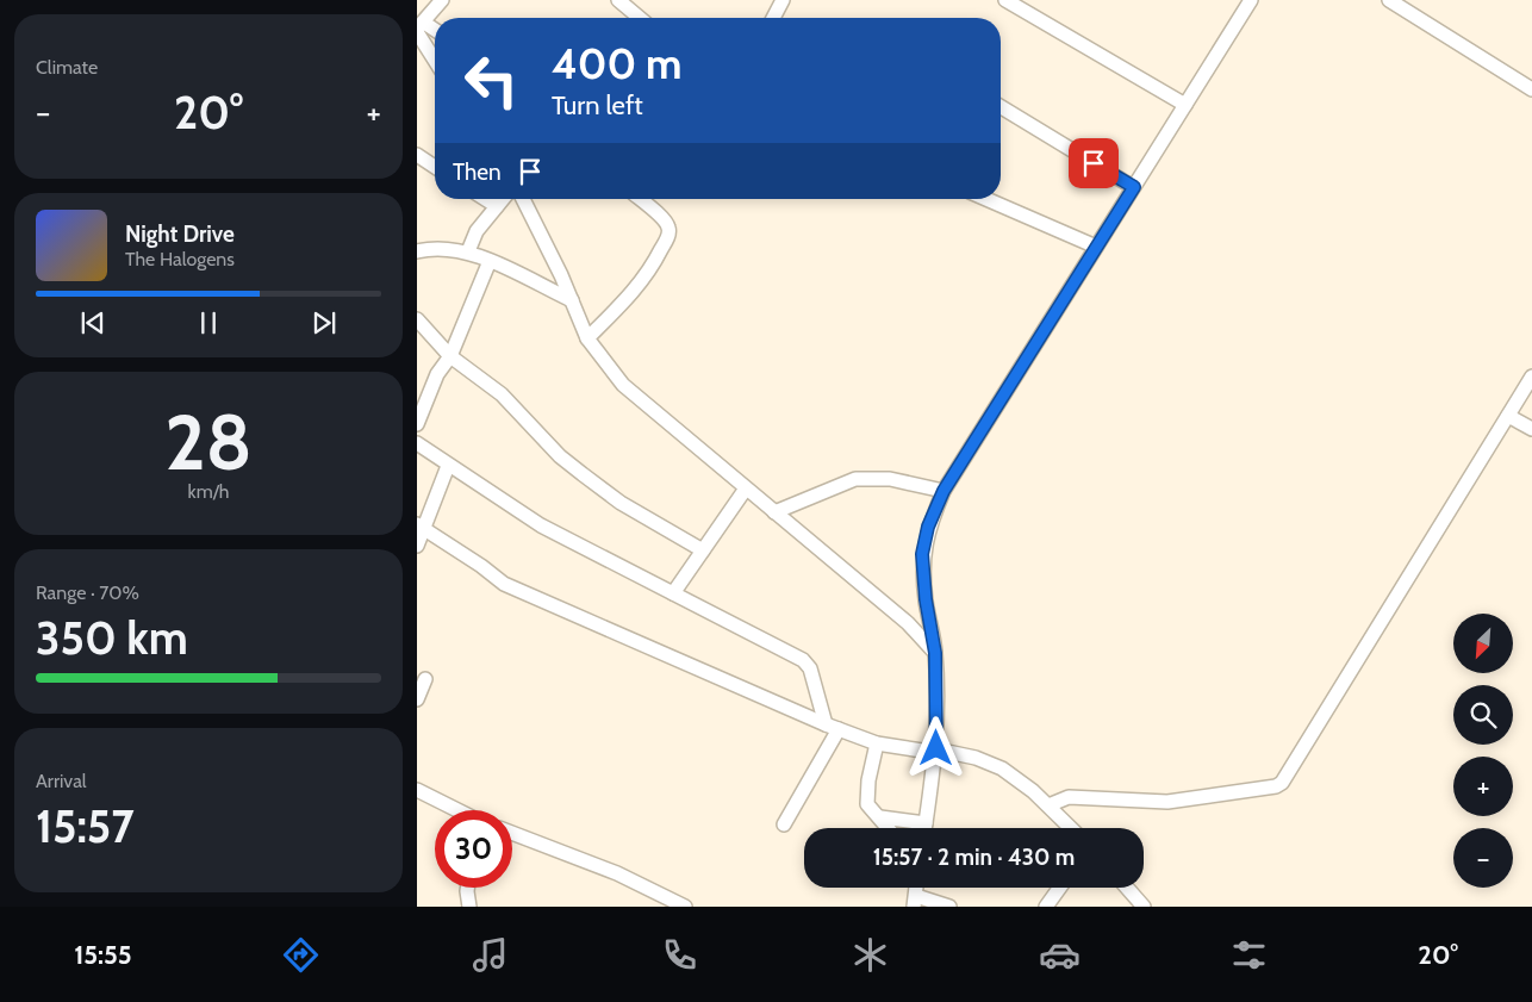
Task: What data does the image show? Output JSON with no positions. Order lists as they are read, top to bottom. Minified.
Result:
{"north":"bottom left","page":{"tile":["Climate",["28","km/h"],["Range · 70%","350 km"],["Arrival","15:57"]],"turn":["400 m","Turn left"],"heat":["−","20°","+"],"then":"Then","song":["Night Drive","The Halogens"],"map_buttons":["+","−"],"limit":"30","trip":"15:57 · 2 min · 430 m","tabs":["15:55","20°"]}}
